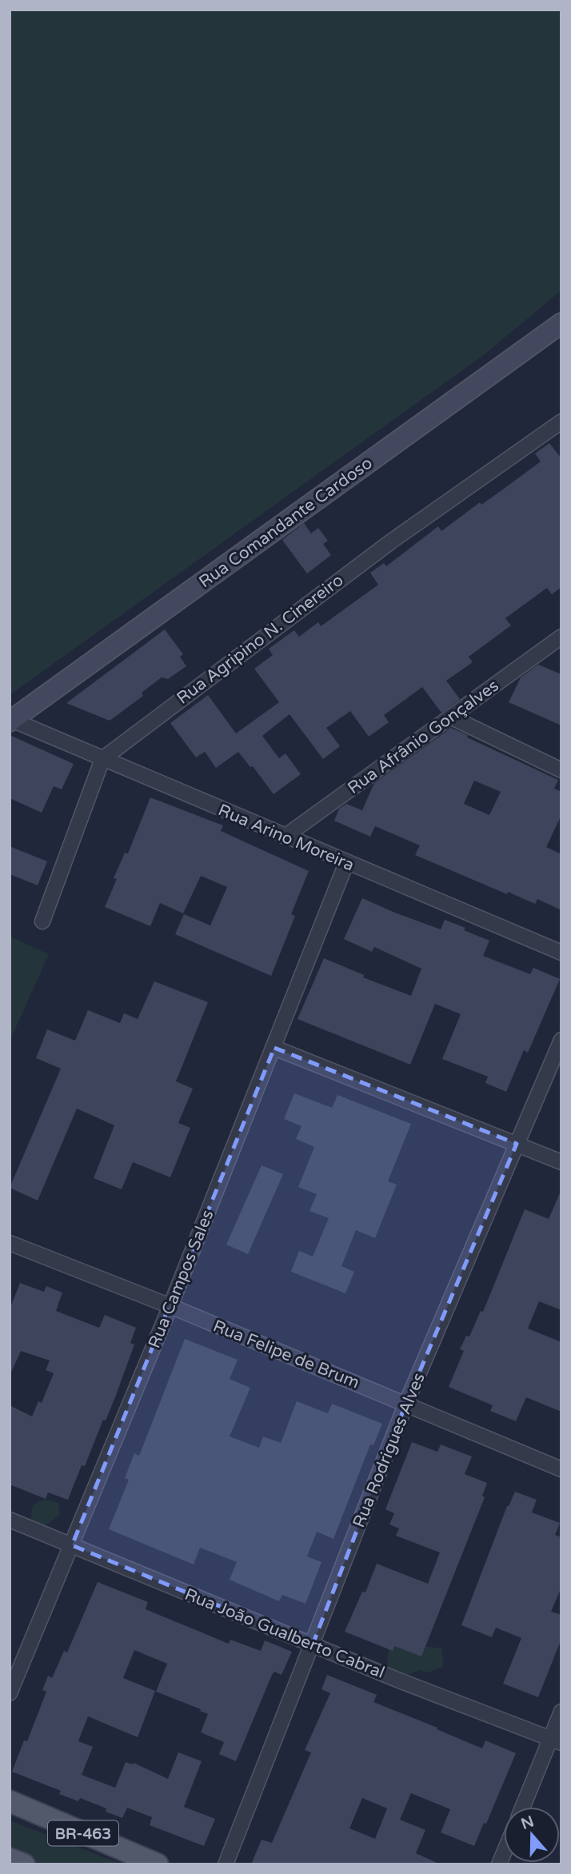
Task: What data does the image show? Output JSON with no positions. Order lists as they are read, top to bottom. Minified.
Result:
{"streets":{"main road":["BR-463"],"street":["Rua Comandante Cardoso","Rua Agripino N. Cinereiro","Rua Afrânio Gonçalves","Rua Arino Moreira","Rua Campos Sales","Rua Felipe de Brum","Rua Rodrigues Alves","Rua João Gualberto Cabral"]},"crossings":[["Rua Comandante Cardoso","Rua Arino Moreira"],["Rua Agripino N. Cinereiro","Rua Arino Moreira"],["Rua Afrânio Gonçalves","Rua Arino Moreira"],["Rua Arino Moreira","Rua Campos Sales"],["Rua Campos Sales","Rua Felipe de Brum"],["Rua Campos Sales","Rua João Gualberto Cabral"],["Rua Felipe de Brum","Rua Rodrigues Alves"],["Rua Rodrigues Alves","Rua João Gualberto Cabral"]],"north":"top"}
